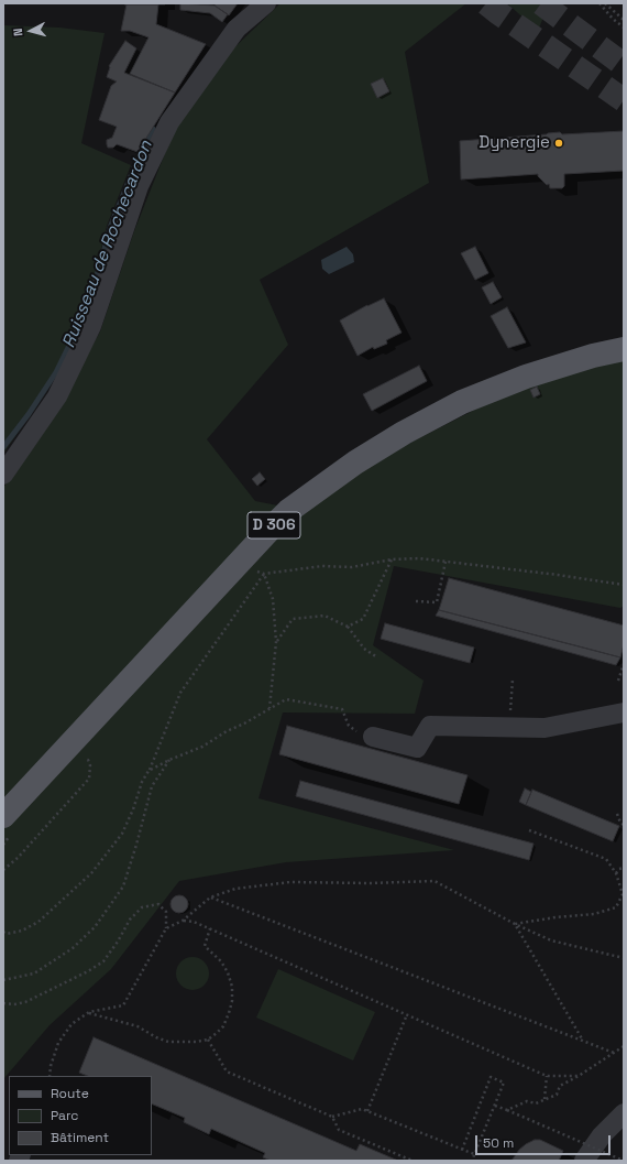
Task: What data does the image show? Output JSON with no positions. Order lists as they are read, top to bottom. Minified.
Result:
{"streets":{"main road":["D 306"]},"water":["Ruisseau de Rochecardon"],"places":["Dynergie"],"legend":["Route","Parc","Bâtiment"],"scale_bar":"50 m","north":"left"}
